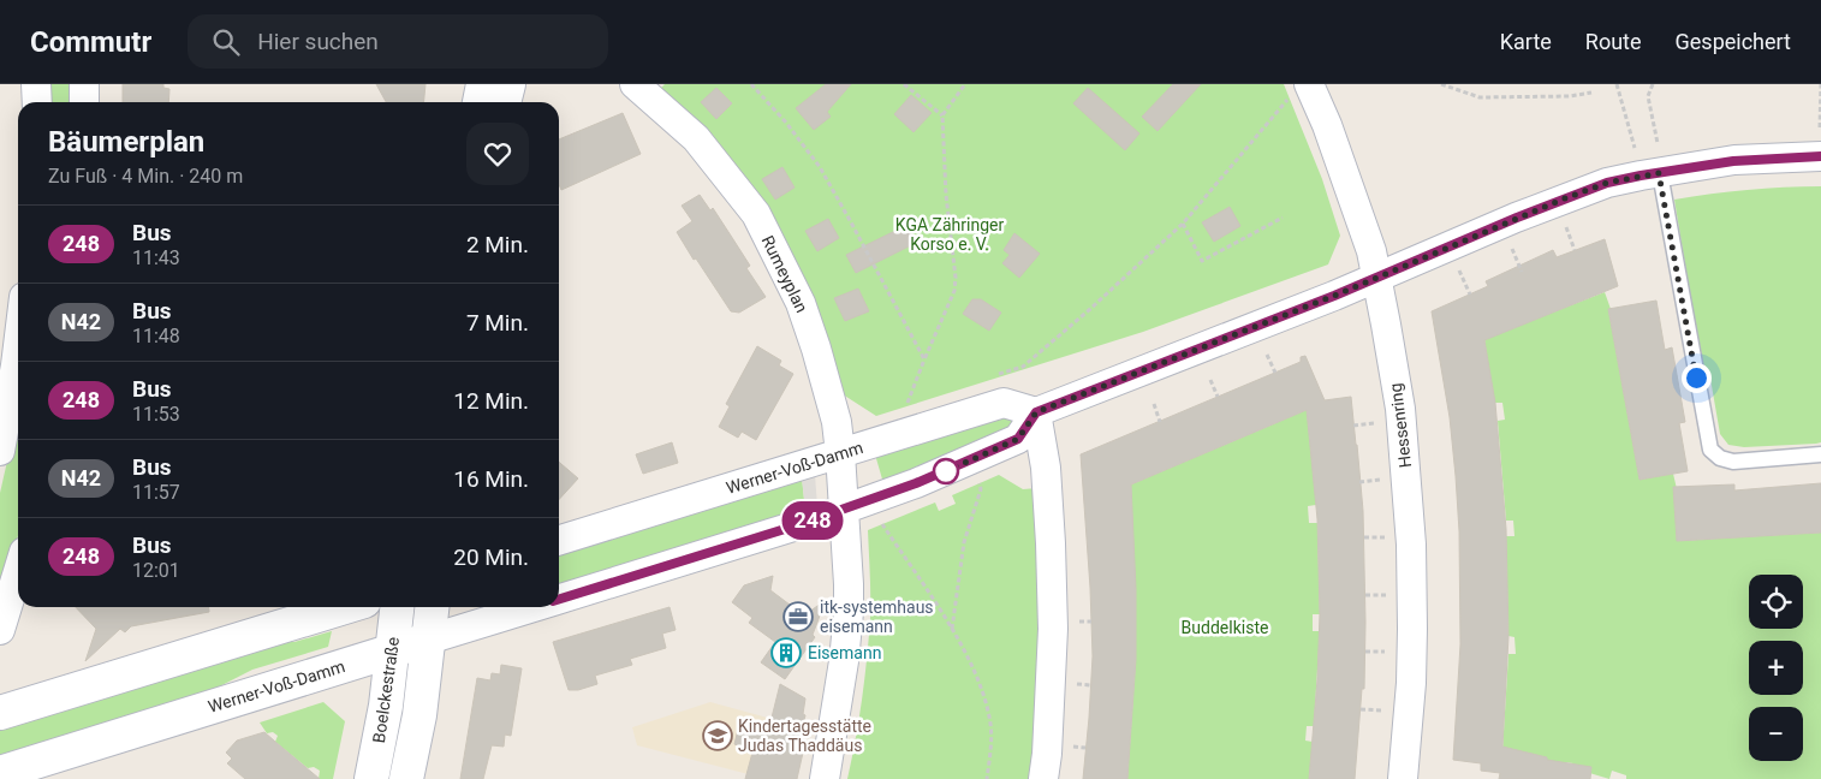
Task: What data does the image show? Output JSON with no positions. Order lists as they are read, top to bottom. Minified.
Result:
{"streets":{"street":["Rumeyplan","Hessenring","Werner-Voß-Damm","Boelckestraße"]},"crossings":[["Rumeyplan","Werner-Voß-Damm"],["Werner-Voß-Damm","Boelckestraße"]],"parks":["KGA Zähringer Korso e. V.","Buddelkiste"],"places":{"office":["itk-systemhaus eisemann"],"building":["Eisemann"],"school or university":["Kindertagesstätte Judas Thaddäus"]},"lines":["bus line 248"],"page":{"header":"Commutr","search":"Hier suchen","nav":["Karte","Route","Gespeichert"],"on_map":"248","heading":["Bäumerplan","Zu Fuß · 4 Min. · 240 m"],"list":[{"mark":"248","name":"Bus","note":"11:43","value":"2 Min."},{"mark":"N42","name":"Bus","note":"11:48","value":"7 Min."},{"mark":"248","name":"Bus","note":"11:53","value":"12 Min."},{"mark":"N42","name":"Bus","note":"11:57","value":"16 Min."},{"mark":"248","name":"Bus","note":"12:01","value":"20 Min."}],"map_buttons":["+","−"]}}
